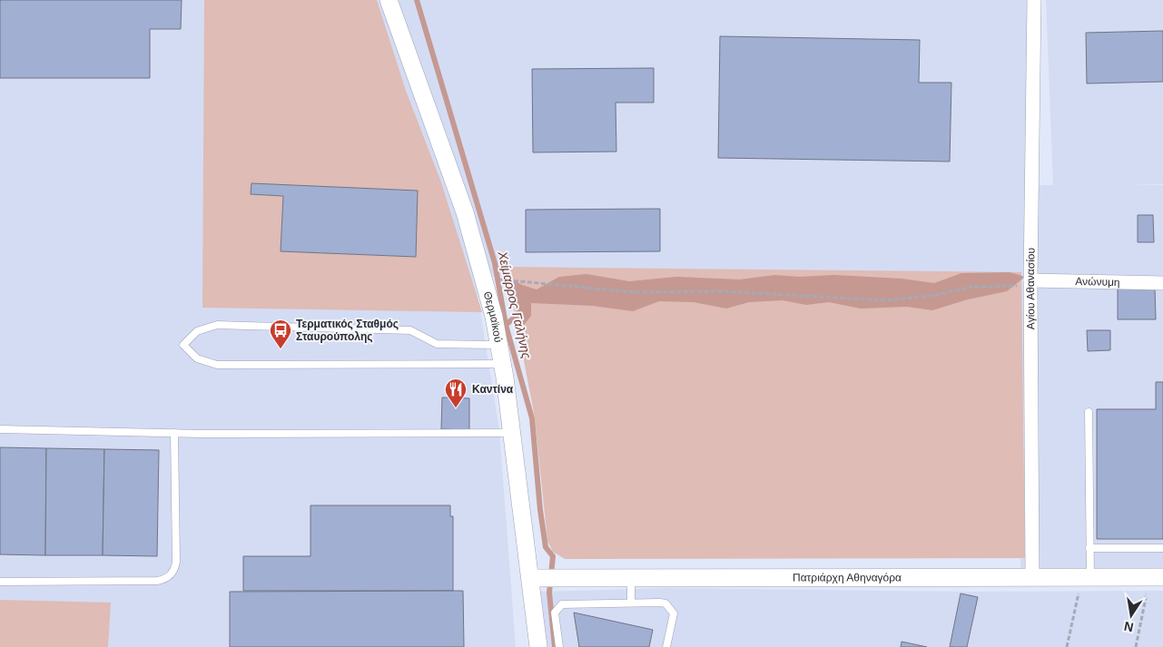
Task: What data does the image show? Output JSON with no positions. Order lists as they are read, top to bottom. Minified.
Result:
{"streets":{"street":["Ανώνυμη","Αγίου Αθανασίου","Θερμαϊκού","Πατριάρχη Αθηναγόρα"]},"crossings":[["Ανώνυμη","Αγίου Αθανασίου"],["Αγίου Αθανασίου","Πατριάρχη Αθηναγόρα"],["Θερμαϊκού","Πατριάρχη Αθηναγόρα"]],"water":["Χείμαρρος Γαλήνης"],"places":{"bus stop":["Τερματικός Σταθμός Σταυρούπολης"],"restaurant":["Καντίνα"]},"north":"bottom"}
